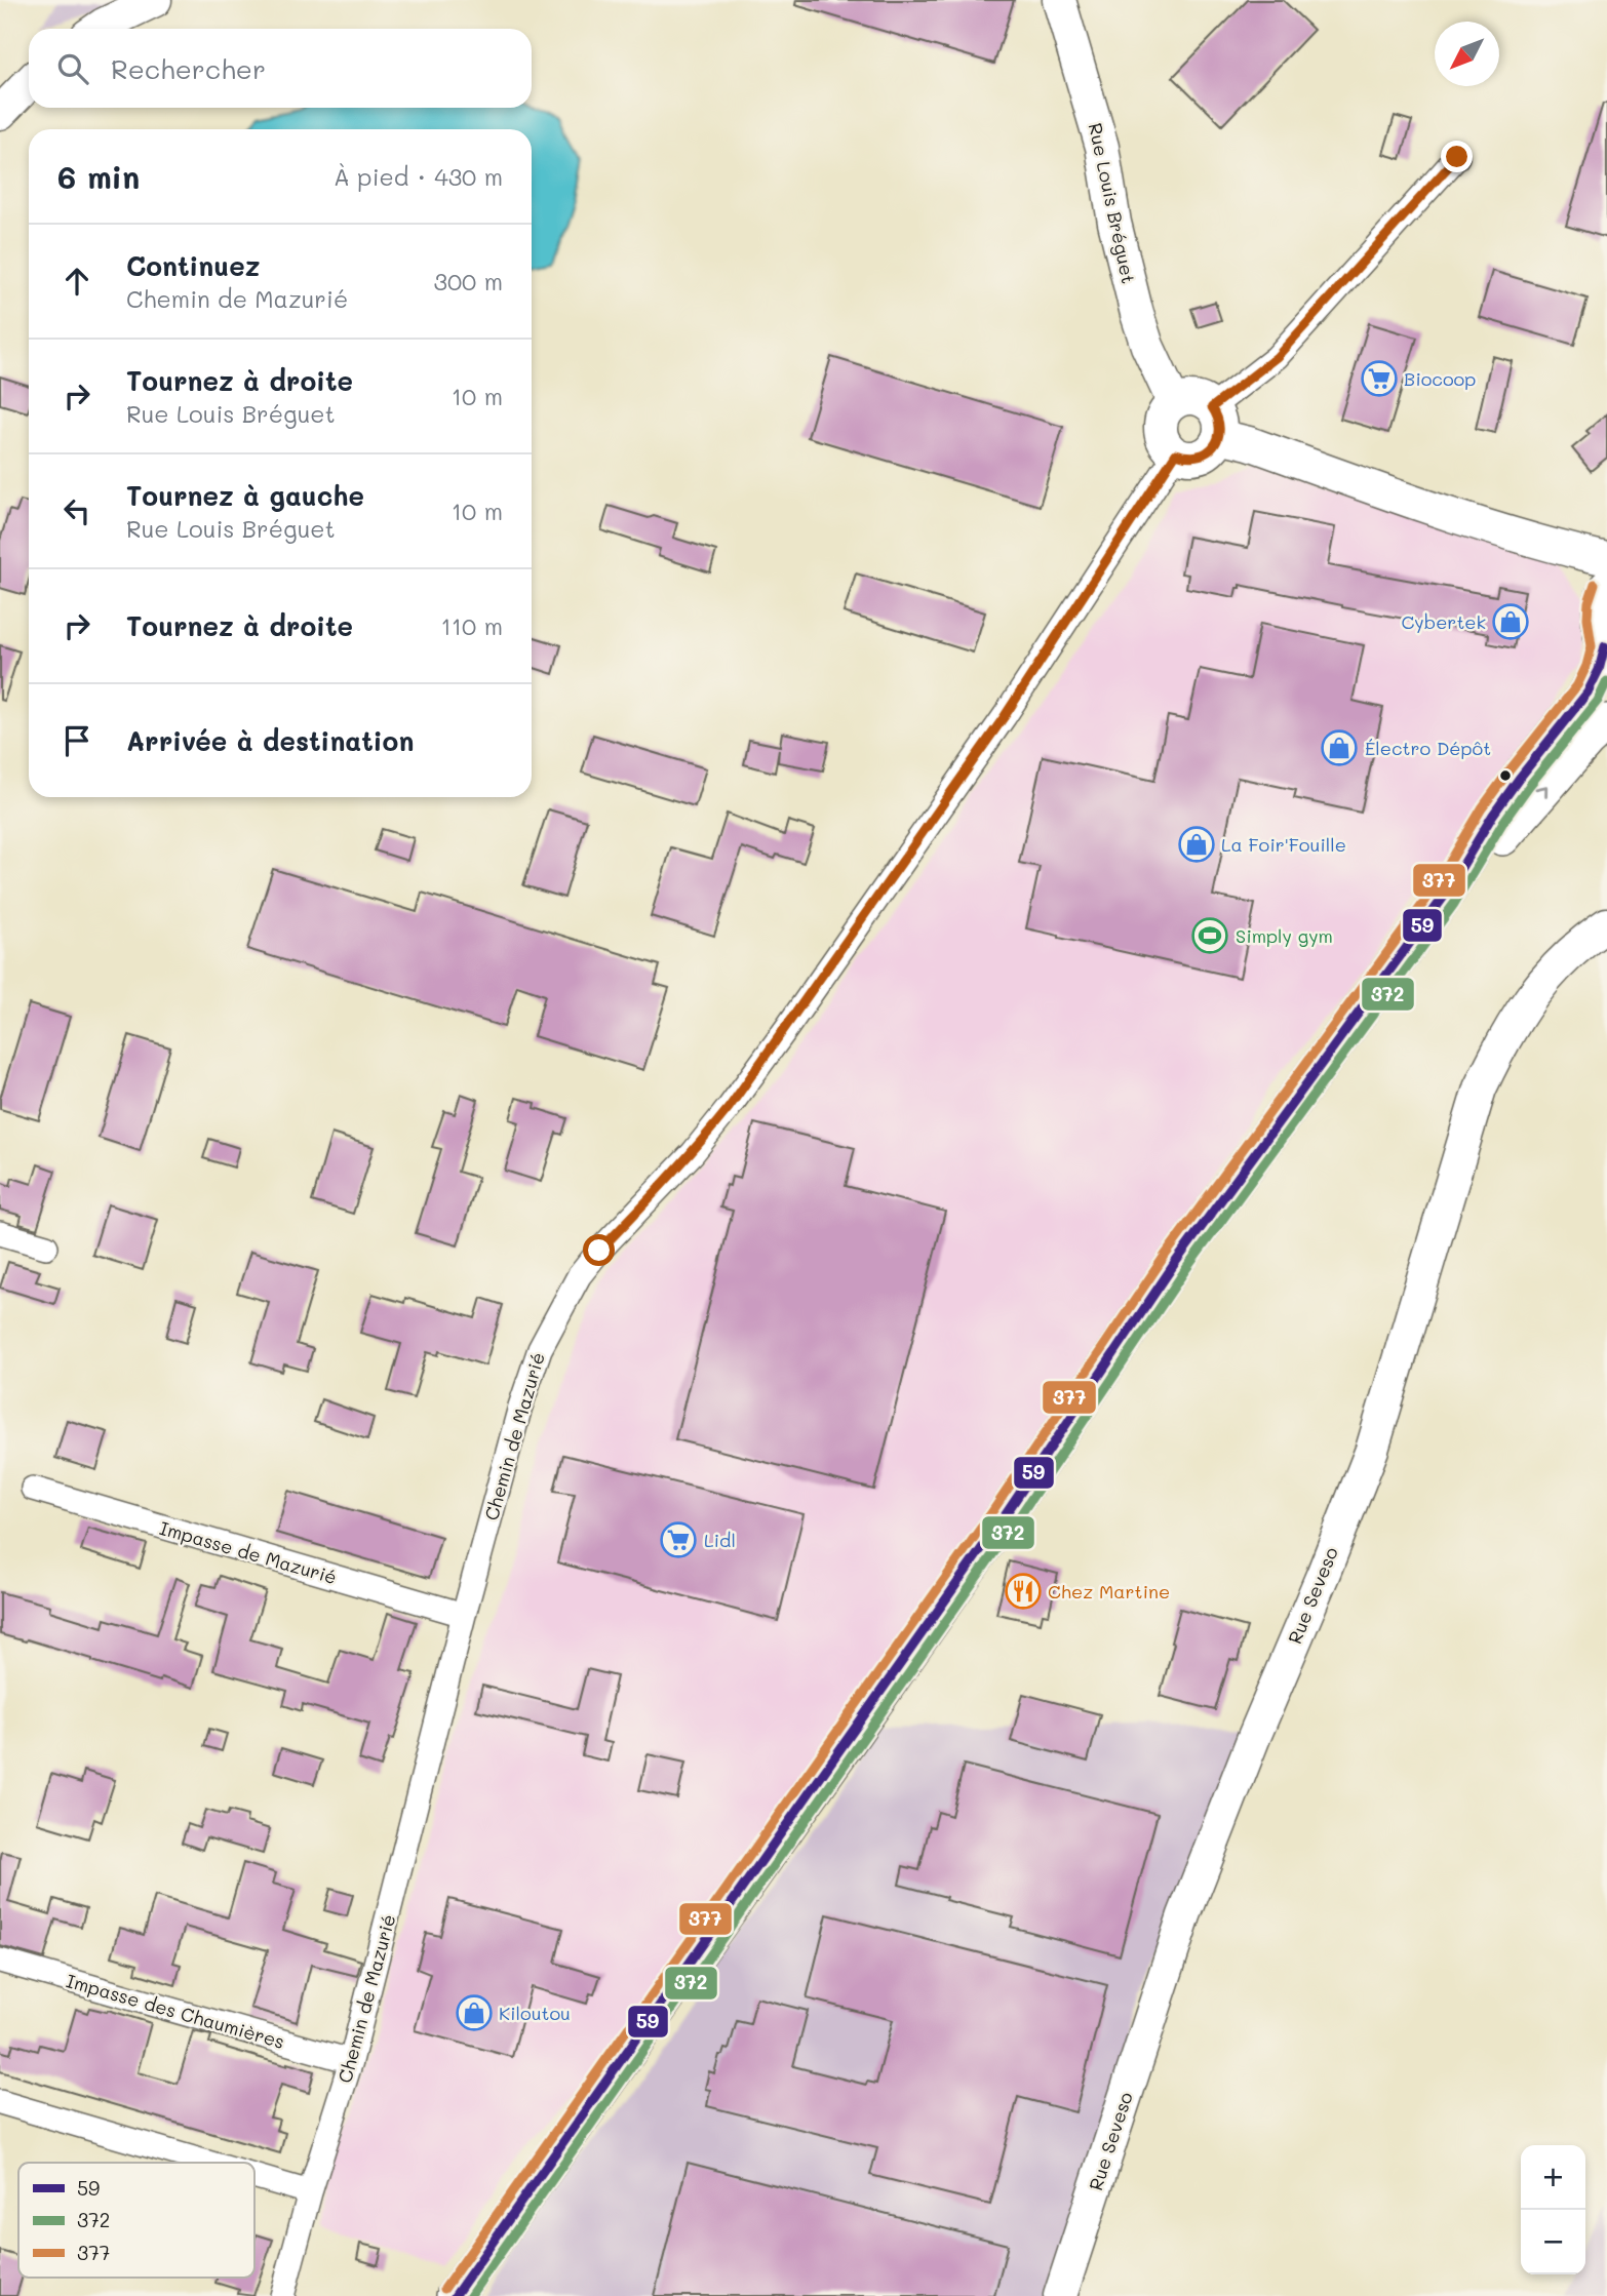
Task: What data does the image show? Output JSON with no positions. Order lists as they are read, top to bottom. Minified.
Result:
{"streets":{"street":["Rue Louis Bréguet","Chemin de Mazurié","Impasse de Mazurié","Rue Seveso","Impasse des Chaumières"]},"crossings":[["Rue Louis Bréguet","Chemin de Mazurié"],["Chemin de Mazurié","Impasse de Mazurié"],["Chemin de Mazurié","Impasse des Chaumières"]],"places":{"supermarket":["Biocoop","Lidl"],"shop":["Cybertek","Électro Dépôt","La Foir'Fouille","Kiloutou"],"sports":["Simply gym"],"restaurant":["Chez Martine"]},"lines":["transit line 377","transit line 59","transit line 372"],"legend":["59","372","377"],"north":"bottom left","page":{"search":"Rechercher","heading":["6 min","À pied · 430 m"],"list":[["Continuez","Chemin de Mazurié","300 m"],["Tournez à droite","Rue Louis Bréguet","10 m"],["Tournez à gauche","Rue Louis Bréguet","10 m"],["Tournez à droite","110 m"],"Arrivée à destination"],"map_buttons":["+","−"]}}
